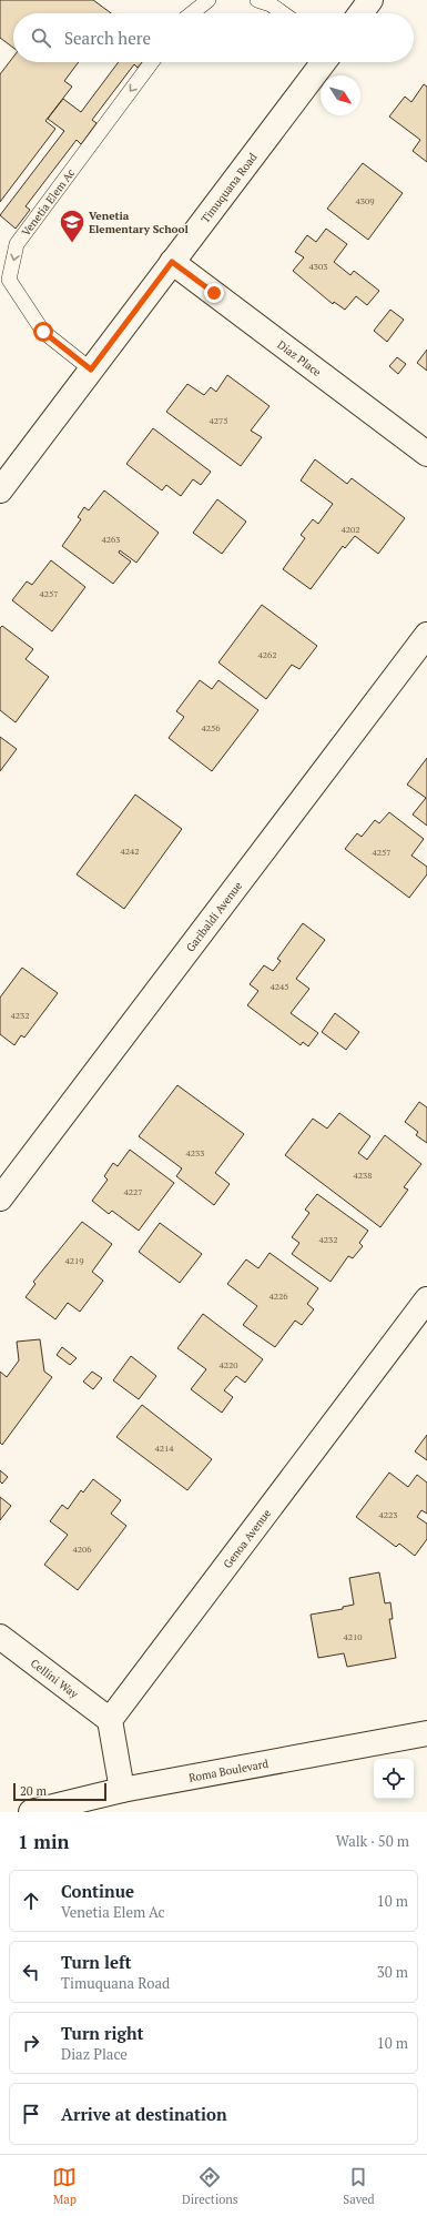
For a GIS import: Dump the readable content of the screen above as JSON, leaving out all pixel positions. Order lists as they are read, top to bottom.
{
  "streets": {
    "street": [
      "Timuquana Road",
      "Diaz Place",
      "Garibaldi Avenue",
      "Genoa Avenue",
      "Cellini Way",
      "Roma Boulevard"
    ],
    "lane": ["Venetia Elem Ac"]
  },
  "crossings": [
    ["Timuquana Road", "Venetia Elem Ac"],
    ["Timuquana Road", "Diaz Place"],
    ["Genoa Avenue", "Cellini Way"]
  ],
  "one_way": ["Venetia Elem Ac"],
  "places": {
    "school or university": ["Venetia Elementary School"]
  },
  "house_numbers": [
    "4309",
    "4303",
    "4275",
    "4202",
    "4263",
    "4257",
    "4262",
    "4256",
    "4242",
    "4257",
    "4245",
    "4232",
    "4233",
    "4238",
    "4227",
    "4232",
    "4219",
    "4226",
    "4220",
    "4214",
    "4223",
    "4206",
    "4210"
  ],
  "scale_bar": "20 m",
  "north": "bottom right",
  "page": {
    "search": "Search here",
    "scale": "20 m",
    "heading": ["1 min", "Walk · 50 m"],
    "list": [
      ["Continue", "Venetia Elem Ac", "10 m"],
      ["Turn left", "Timuquana Road", "30 m"],
      ["Turn right", "Diaz Place", "10 m"],
      "Arrive at destination"
    ],
    "nav": ["Map", "Directions", "Saved"]
  }
}
